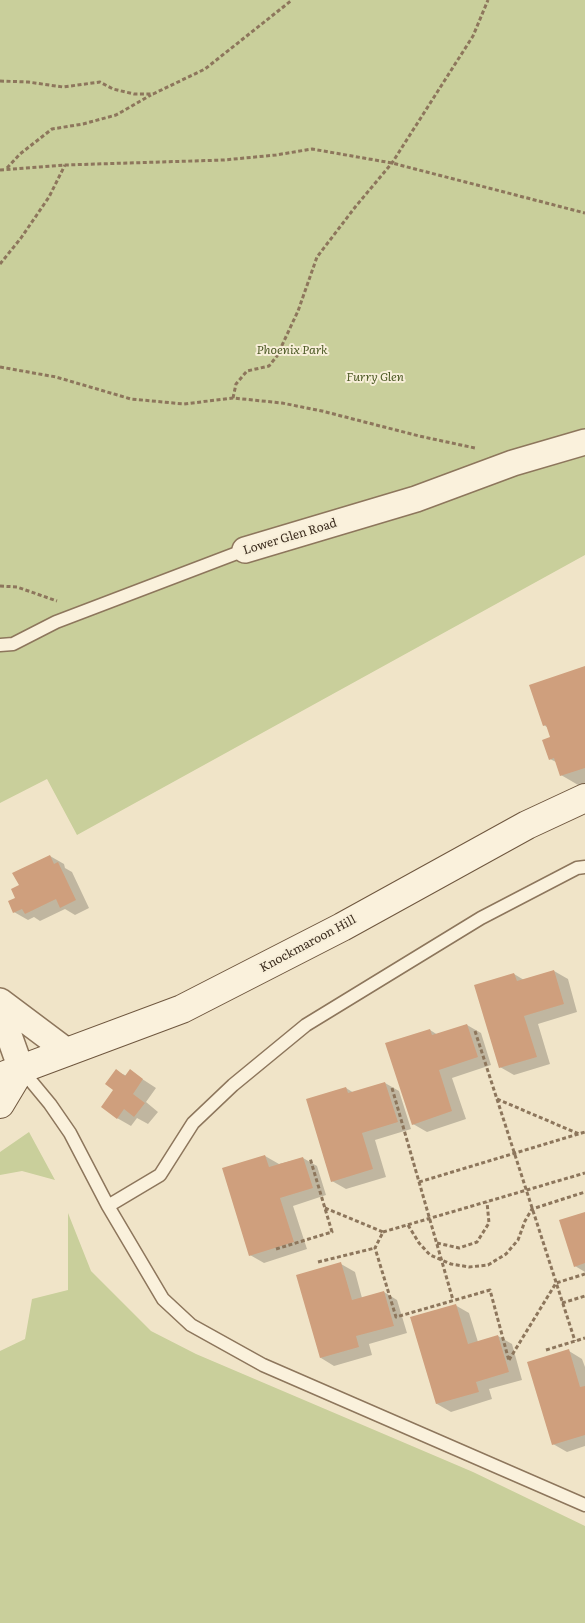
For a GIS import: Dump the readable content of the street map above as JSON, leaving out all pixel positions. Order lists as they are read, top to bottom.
{
  "streets": {
    "street": ["Lower Glen Road", "Knockmaroon Hill"]
  },
  "parks": ["Phoenix Park", "Furry Glen"]
}
